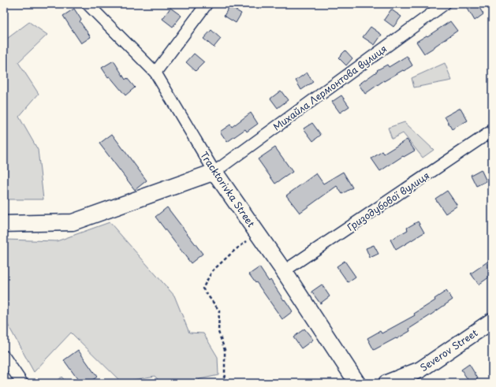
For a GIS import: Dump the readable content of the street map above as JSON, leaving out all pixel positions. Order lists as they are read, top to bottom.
{
  "streets": {
    "main road": ["Tracktorivka Street", "Severov Street"],
    "street": ["Михайла Лермонтова вулиця", "Гризодубової вулиця"]
  },
  "crossings": [
    ["Михайла Лермонтова вулиця", "Tracktorivka Street"],
    ["Tracktorivka Street", "Гризодубової вулиця"]
  ]
}
